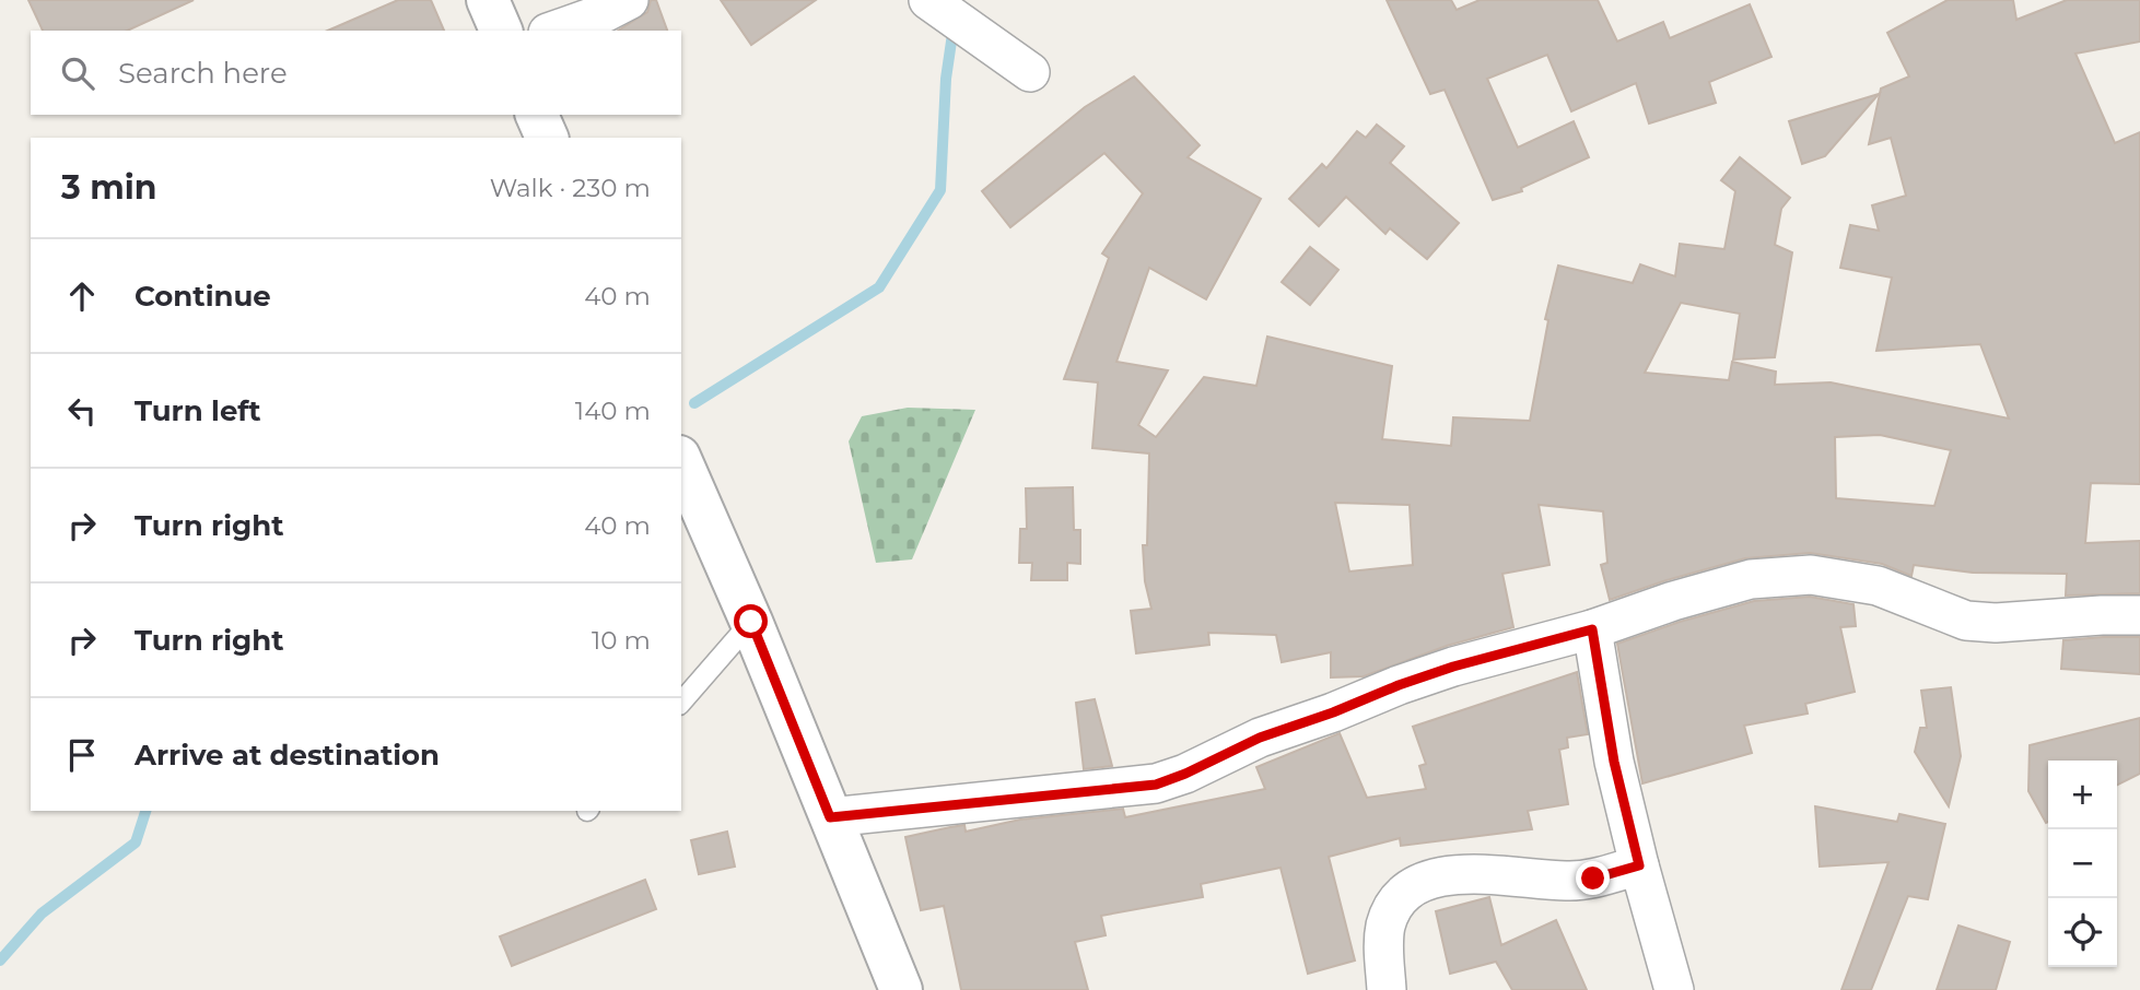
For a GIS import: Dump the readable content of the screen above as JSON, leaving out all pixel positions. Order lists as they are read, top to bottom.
{
  "page": {
    "search": "Search here",
    "heading": ["3 min", "Walk · 230 m"],
    "list": [
      ["Continue", "40 m"],
      ["Turn left", "140 m"],
      ["Turn right", "40 m"],
      ["Turn right", "10 m"],
      "Arrive at destination"
    ],
    "map_buttons": ["+", "−"]
  }
}
